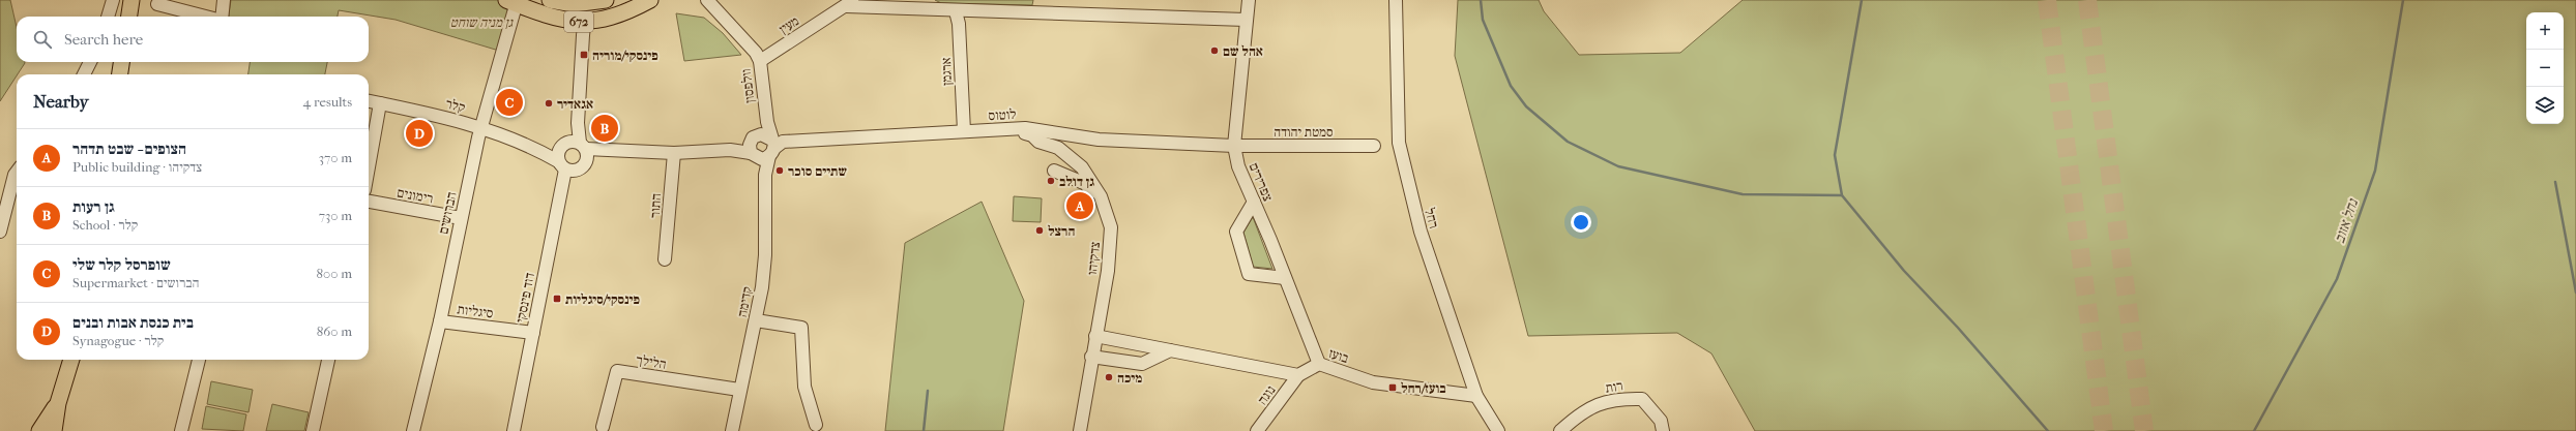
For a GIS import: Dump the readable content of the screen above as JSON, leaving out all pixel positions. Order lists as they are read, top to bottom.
{
  "streets": {
    "main road": ["672"],
    "street": [
      "מעין",
      "ארגמן",
      "וולפסון",
      "קלר",
      "לוטוס",
      "סמטת יהודה",
      "צפרירים",
      "רימונים",
      "התור",
      "הברושים",
      "רחל",
      "צדקיהו",
      "דוד פינסקי",
      "קדימה",
      "סיגליות",
      "בועז",
      "הלילך",
      "רות",
      "נוגה"
    ]
  },
  "crossings": [
    ["672", "הברושים"],
    ["מעין", "וולפסון"],
    ["ארגמן", "לוטוס"],
    ["וולפסון", "לוטוס"],
    ["וולפסון", "קדימה"],
    ["קלר", "הברושים"],
    ["קלר", "דוד פינסקי"],
    ["לוטוס", "סמטת יהודה"],
    ["לוטוס", "צפרירים"],
    ["לוטוס", "צדקיהו"],
    ["לוטוס", "קדימה"],
    ["סמטת יהודה", "צפרירים"],
    ["צפרירים", "בועז"],
    ["רימונים", "הברושים"],
    ["הברושים", "סיגליות"],
    ["רחל", "בועז"],
    ["דוד פינסקי", "סיגליות"],
    ["קדימה", "הלילך"],
    ["בועז", "נוגה"]
  ],
  "water": ["נחל אזוב"],
  "parks": ["גן מניה שוחט"],
  "places": {
    "other": [
      "אהל שם",
      "אגאדיר",
      "שתיים סוכר",
      "גן דולב",
      "הרצל",
      "מיכה"
    ],
    "transit": ["פינסקי/מוריה", "פינסקי/סיגליות", "בועז/רחל"]
  },
  "page": {
    "map_buttons": ["+", "−"],
    "search": "Search here",
    "heading": ["Nearby", "4 results"],
    "pins": [
      "C",
      "B",
      "D",
      "A"
    ],
    "list": [
      {
        "mark": "A",
        "name": "הצופים - שבט תדהר",
        "note": "Public building · צדקיהו",
        "value": "370 m"
      },
      {
        "mark": "B",
        "name": "גן רעות",
        "note": "School · קלר",
        "value": "730 m"
      },
      {
        "mark": "C",
        "name": "שופרסל קלר שלי",
        "note": "Supermarket · הברושים",
        "value": "800 m"
      },
      {
        "mark": "D",
        "name": "בית כנסת אבות ובנים",
        "note": "Synagogue · קלר",
        "value": "860 m"
      }
    ]
  }
}
